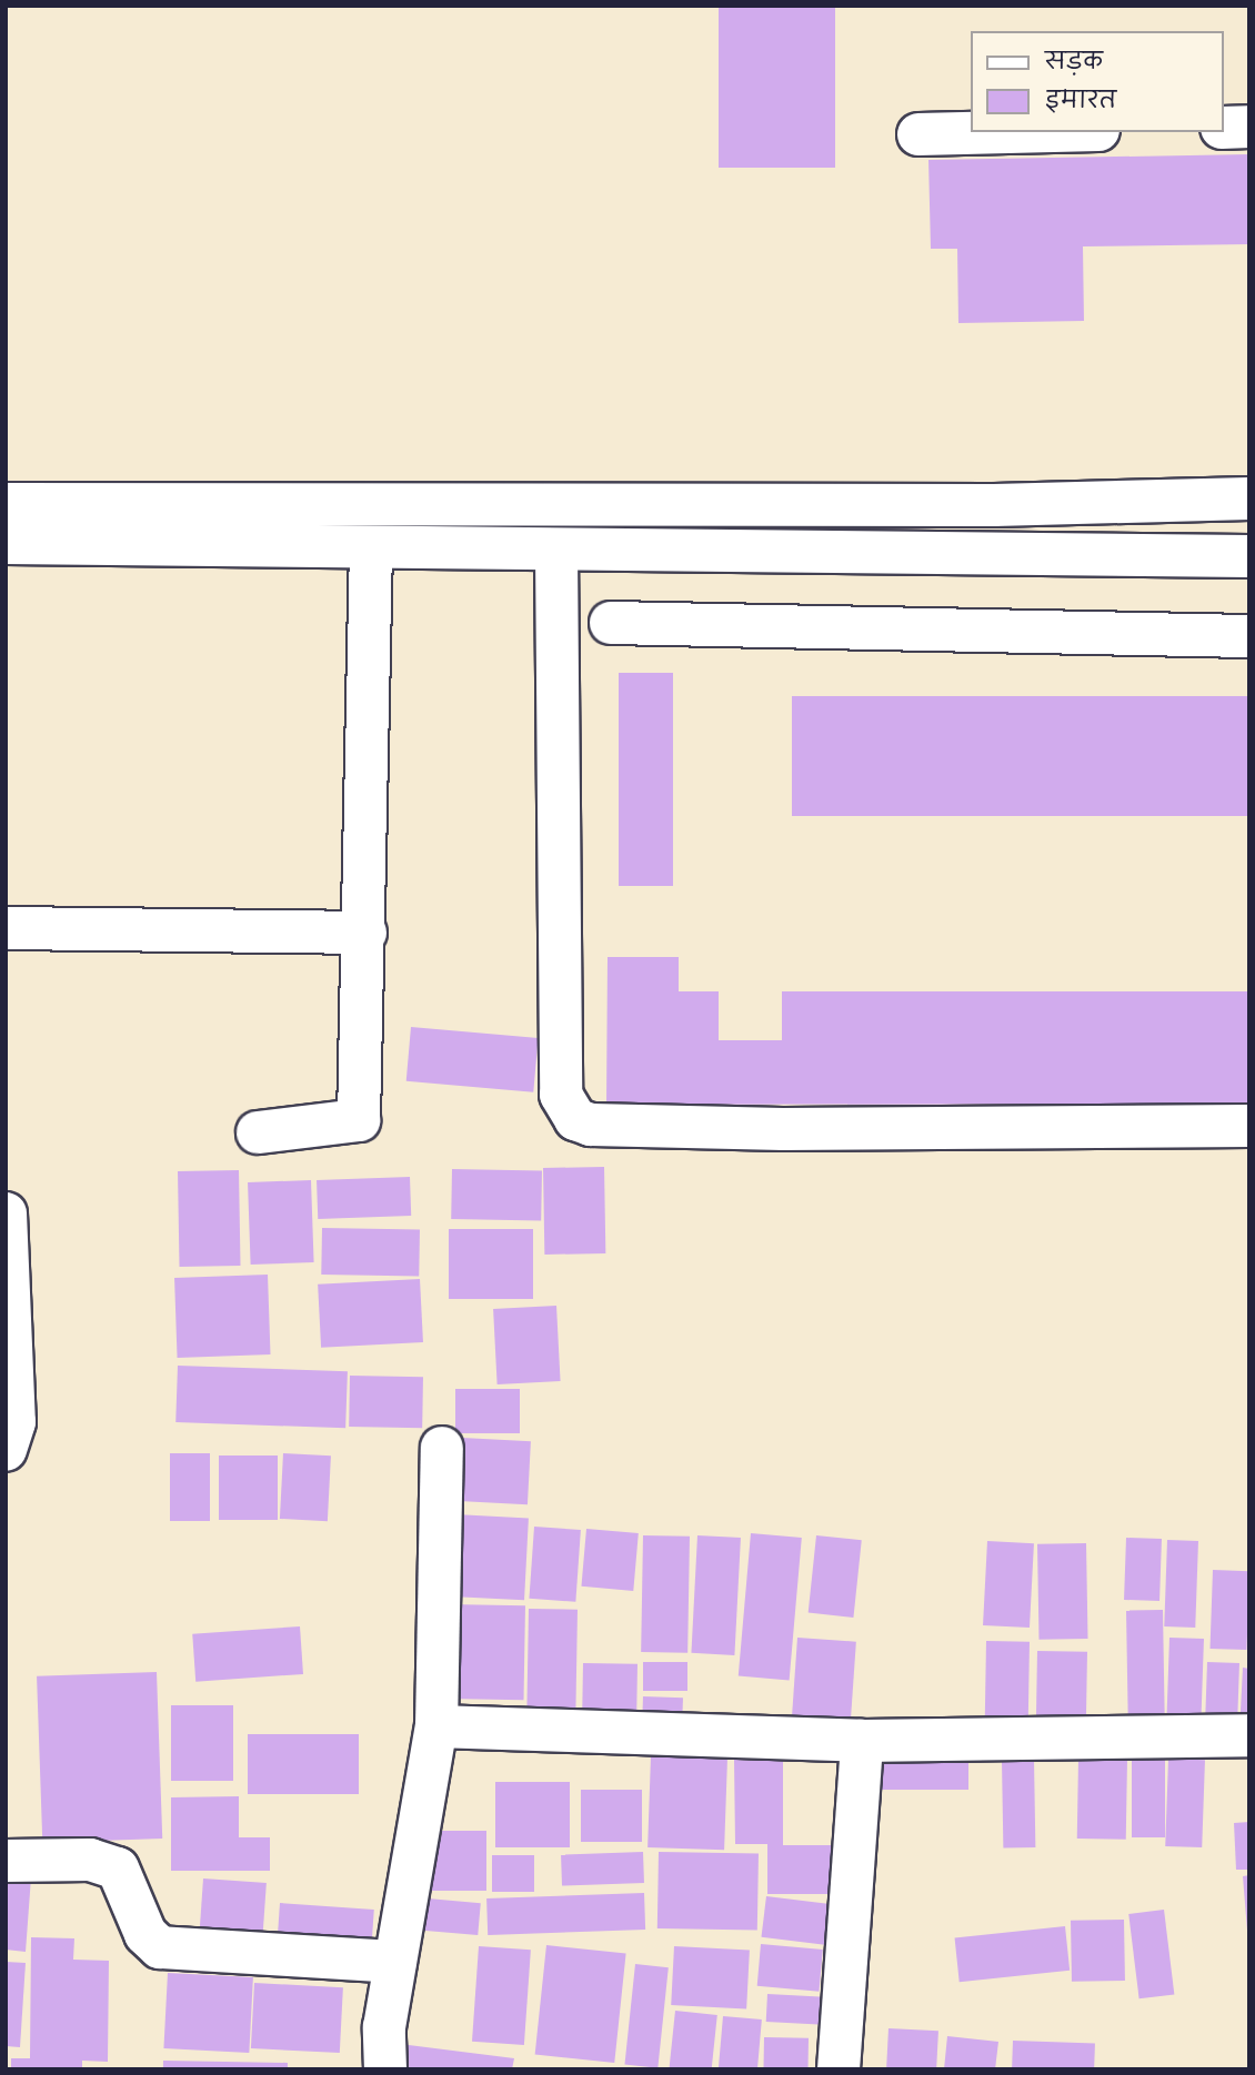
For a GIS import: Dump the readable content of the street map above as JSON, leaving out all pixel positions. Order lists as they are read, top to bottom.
{
  "legend": ["सड़क", "इमारत"]
}
